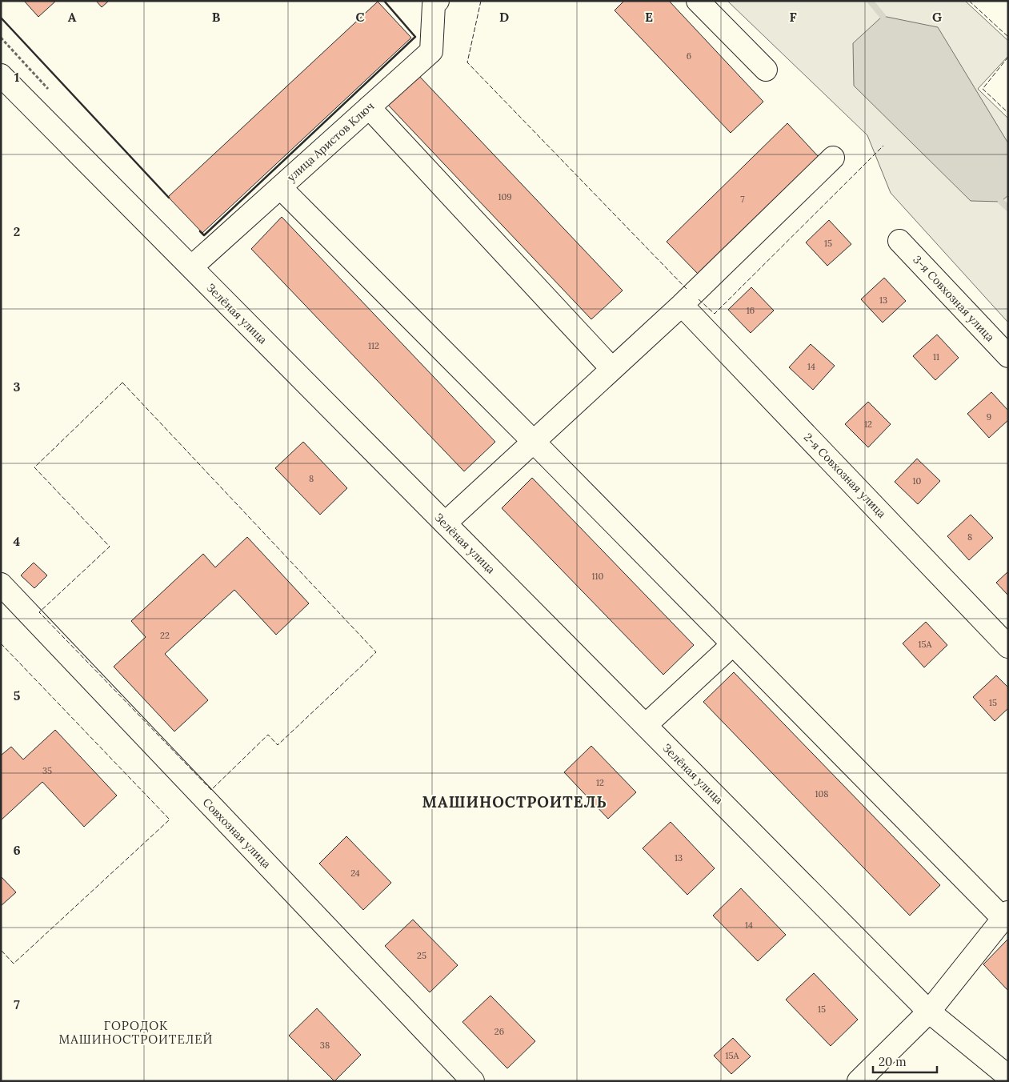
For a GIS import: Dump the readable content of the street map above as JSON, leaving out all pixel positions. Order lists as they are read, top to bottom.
{
  "streets": {
    "street": [
      "улица Аристов Ключ",
      "3-я Совхозная улица",
      "Зелёная улица",
      "2-я Совхозная улица",
      "Совхозная улица"
    ]
  },
  "crossings": [
    ["улица Аристов Ключ", "Зелёная улица"]
  ],
  "districts": ["МАШИНОСТРОИТЕЛЬ", "ГОРОДОК МАШИНОСТРОИТЕЛЕЙ"],
  "house_numbers": [
    "6",
    "109",
    "7",
    "15",
    "13",
    "16",
    "112",
    "11",
    "14",
    "9",
    "12",
    "8",
    "10",
    "8",
    "110",
    "22",
    "15А",
    "15",
    "35",
    "12",
    "108",
    "13",
    "24",
    "14",
    "25",
    "15",
    "26",
    "38",
    "15А"
  ],
  "scale_bar": "20 m",
  "grid": {
    "columns": [
      "A",
      "B",
      "C",
      "D",
      "E",
      "F",
      "G"
    ],
    "rows": [
      "1",
      "2",
      "3",
      "4",
      "5",
      "6",
      "7"
    ]
  }
}
